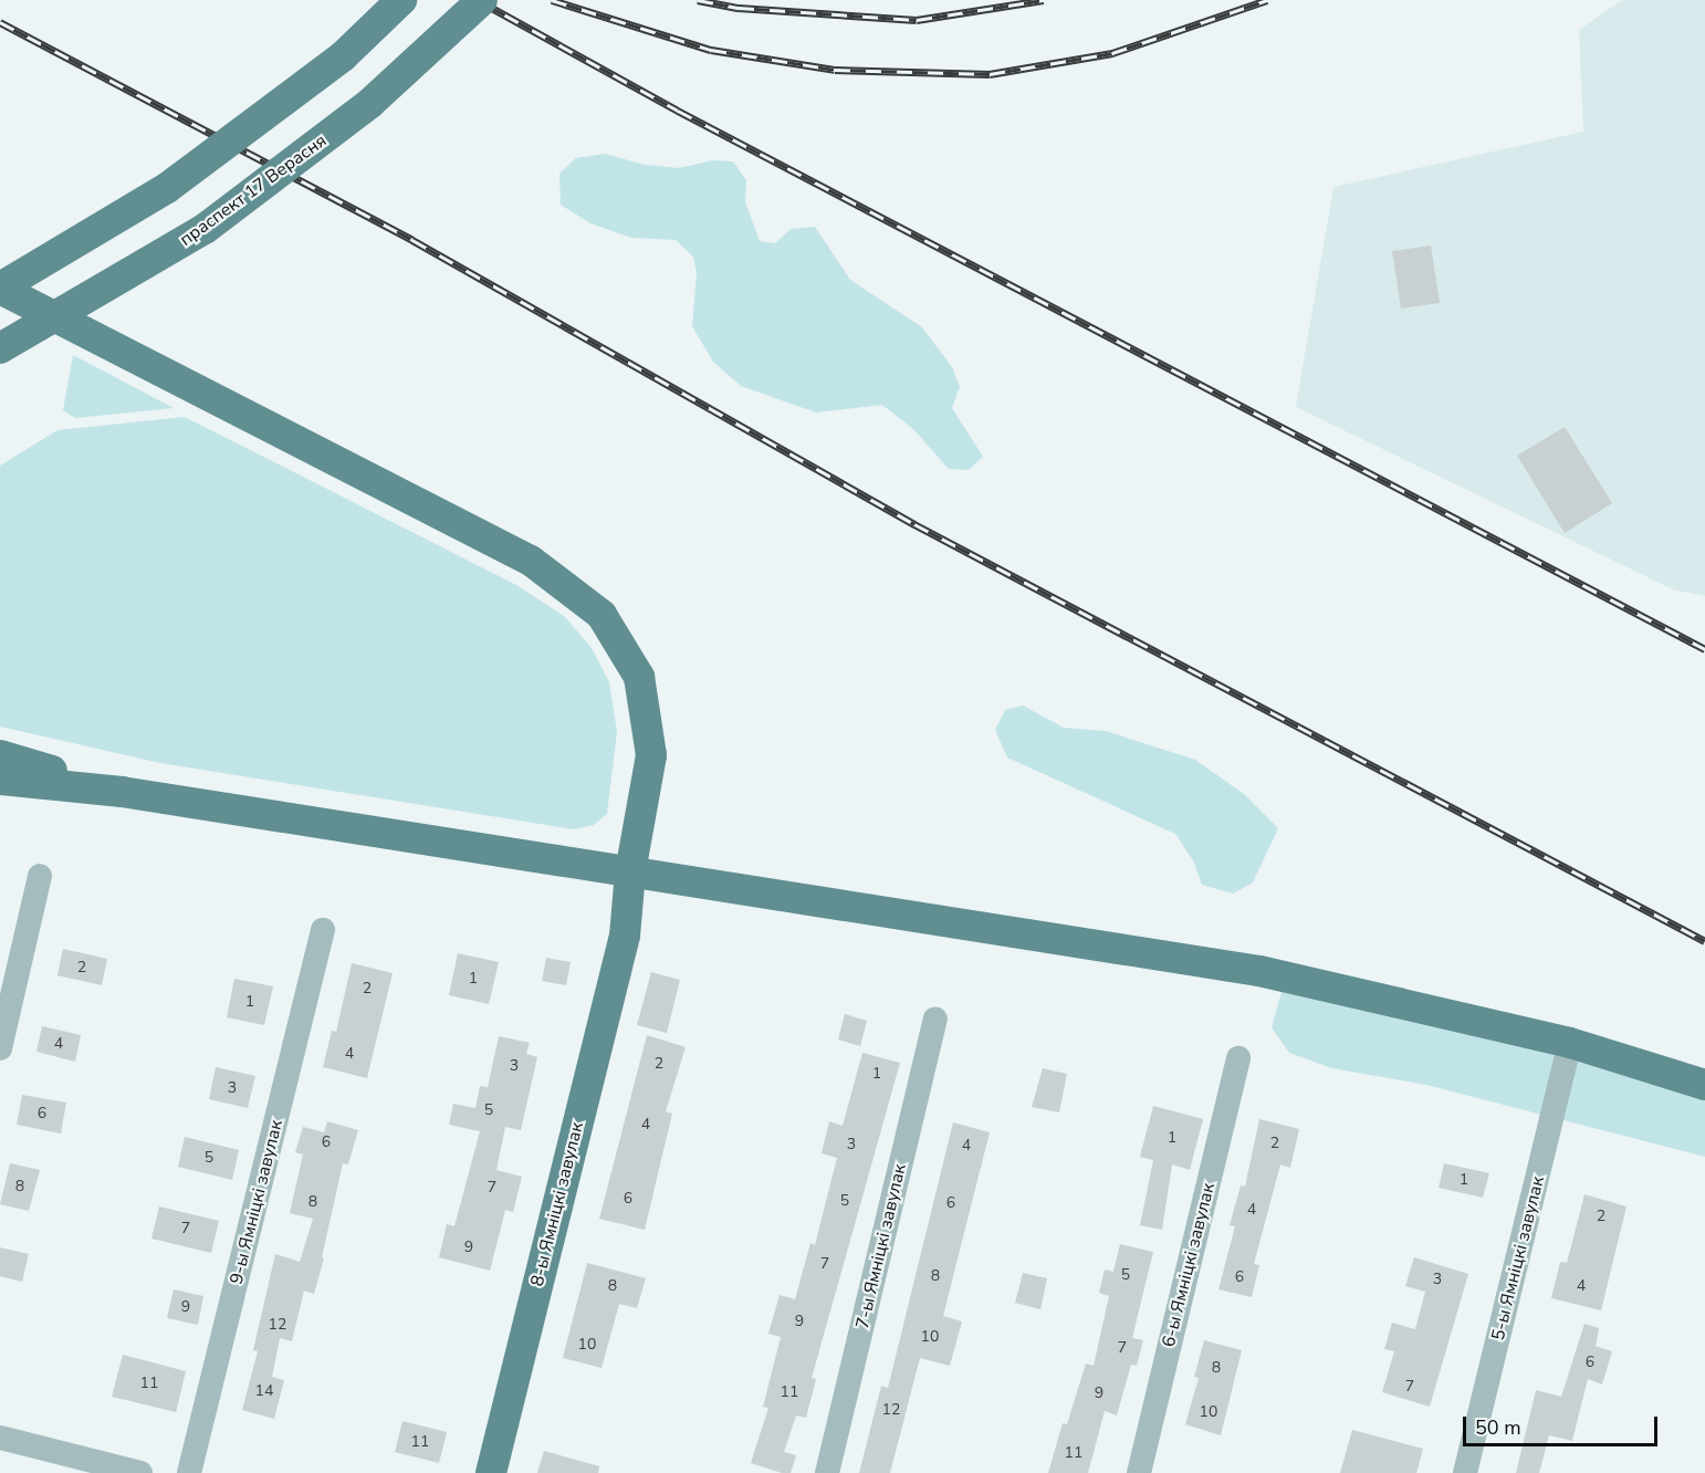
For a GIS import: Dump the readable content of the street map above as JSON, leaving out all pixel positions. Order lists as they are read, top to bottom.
{
  "streets": {
    "main road": ["праспект 17 Верасня", "8-ы Ямніцкі завулак"],
    "street": [
      "9-ы Ямніцкі завулак",
      "7-ы Ямніцкі завулак",
      "5-ы Ямніцкі завулак",
      "6-ы Ямніцкі завулак"
    ]
  },
  "house_numbers": [
    "2",
    "1",
    "2",
    "1",
    "4",
    "4",
    "2",
    "3",
    "1",
    "3",
    "5",
    "6",
    "4",
    "1",
    "6",
    "2",
    "3",
    "4",
    "5",
    "1",
    "8",
    "7",
    "6",
    "5",
    "8",
    "6",
    "4",
    "2",
    "7",
    "9",
    "7",
    "5",
    "8",
    "6",
    "3",
    "8",
    "4",
    "9",
    "9",
    "12",
    "10",
    "10",
    "7",
    "6",
    "8",
    "11",
    "7",
    "14",
    "11",
    "9",
    "12",
    "10",
    "11",
    "11"
  ],
  "scale_bar": "50 m"
}
